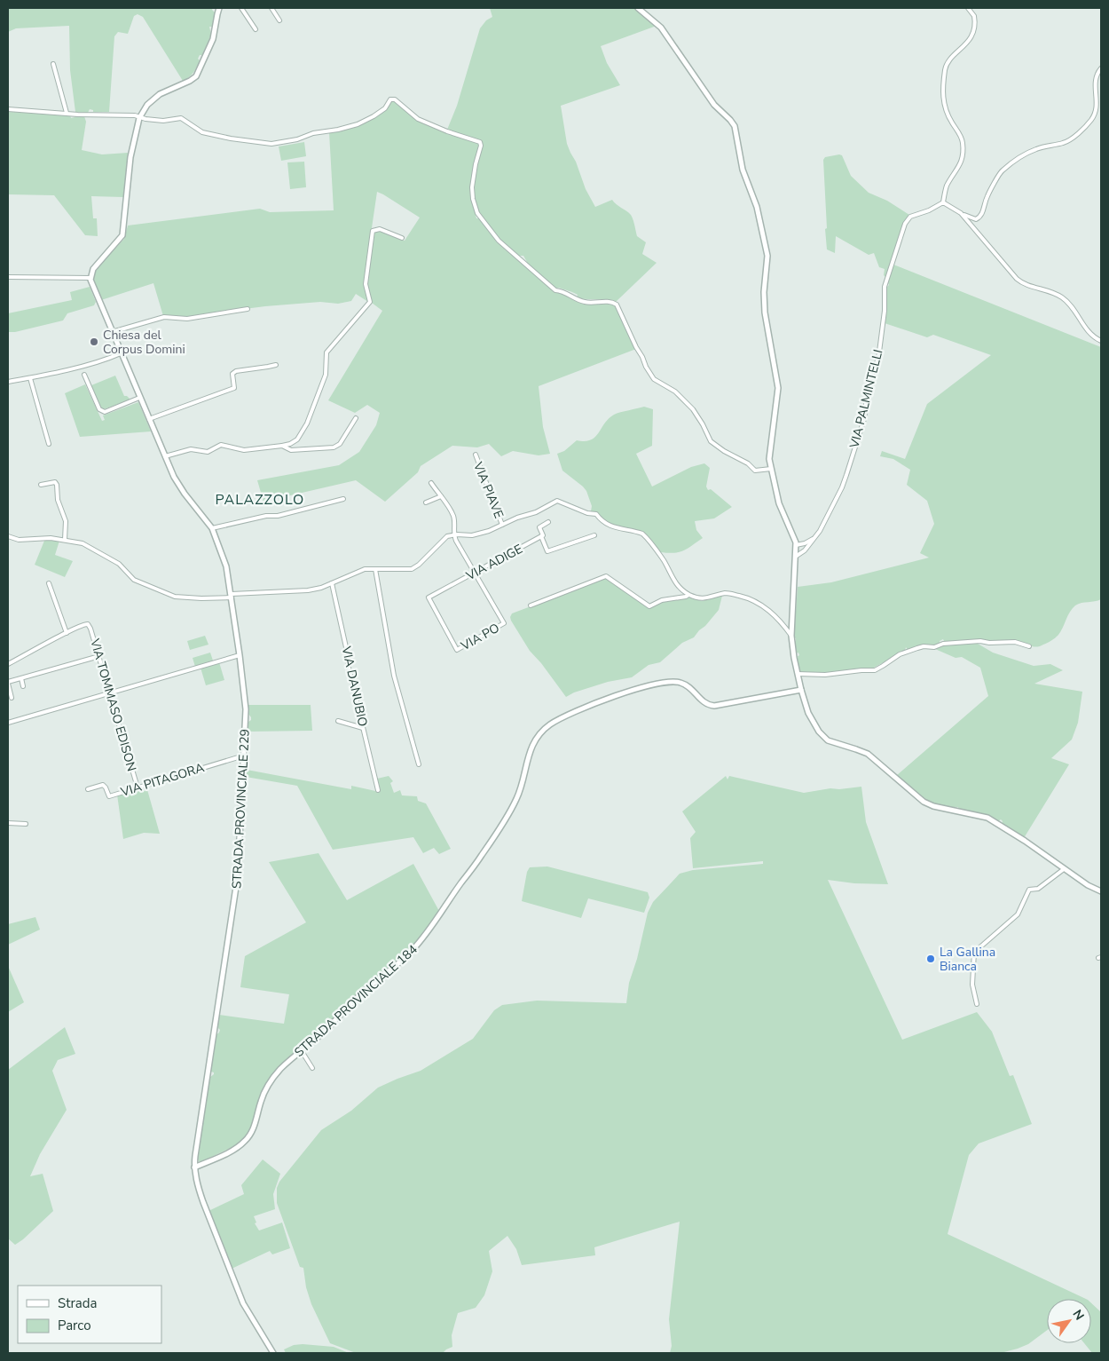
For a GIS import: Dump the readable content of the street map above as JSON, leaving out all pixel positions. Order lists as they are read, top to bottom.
{
  "streets": {
    "street": [
      "VIA PALMINTELLI",
      "VIA PIAVE",
      "VIA ADIGE",
      "VIA PO",
      "VIA DANUBIO",
      "VIA TOMMASO EDISON",
      "VIA PITAGORA",
      "STRADA PROVINCIALE 229",
      "STRADA PROVINCIALE 184"
    ]
  },
  "crossings": [
    ["VIA ADIGE", "VIA PO"],
    ["VIA TOMMASO EDISON", "VIA PITAGORA"],
    ["VIA PITAGORA", "STRADA PROVINCIALE 229"],
    ["STRADA PROVINCIALE 229", "STRADA PROVINCIALE 184"]
  ],
  "districts": ["PALAZZOLO"],
  "places": ["Chiesa del Corpus Domini", "La Gallina Bianca"],
  "legend": ["Strada", "Parco"],
  "north": "top right"
}
